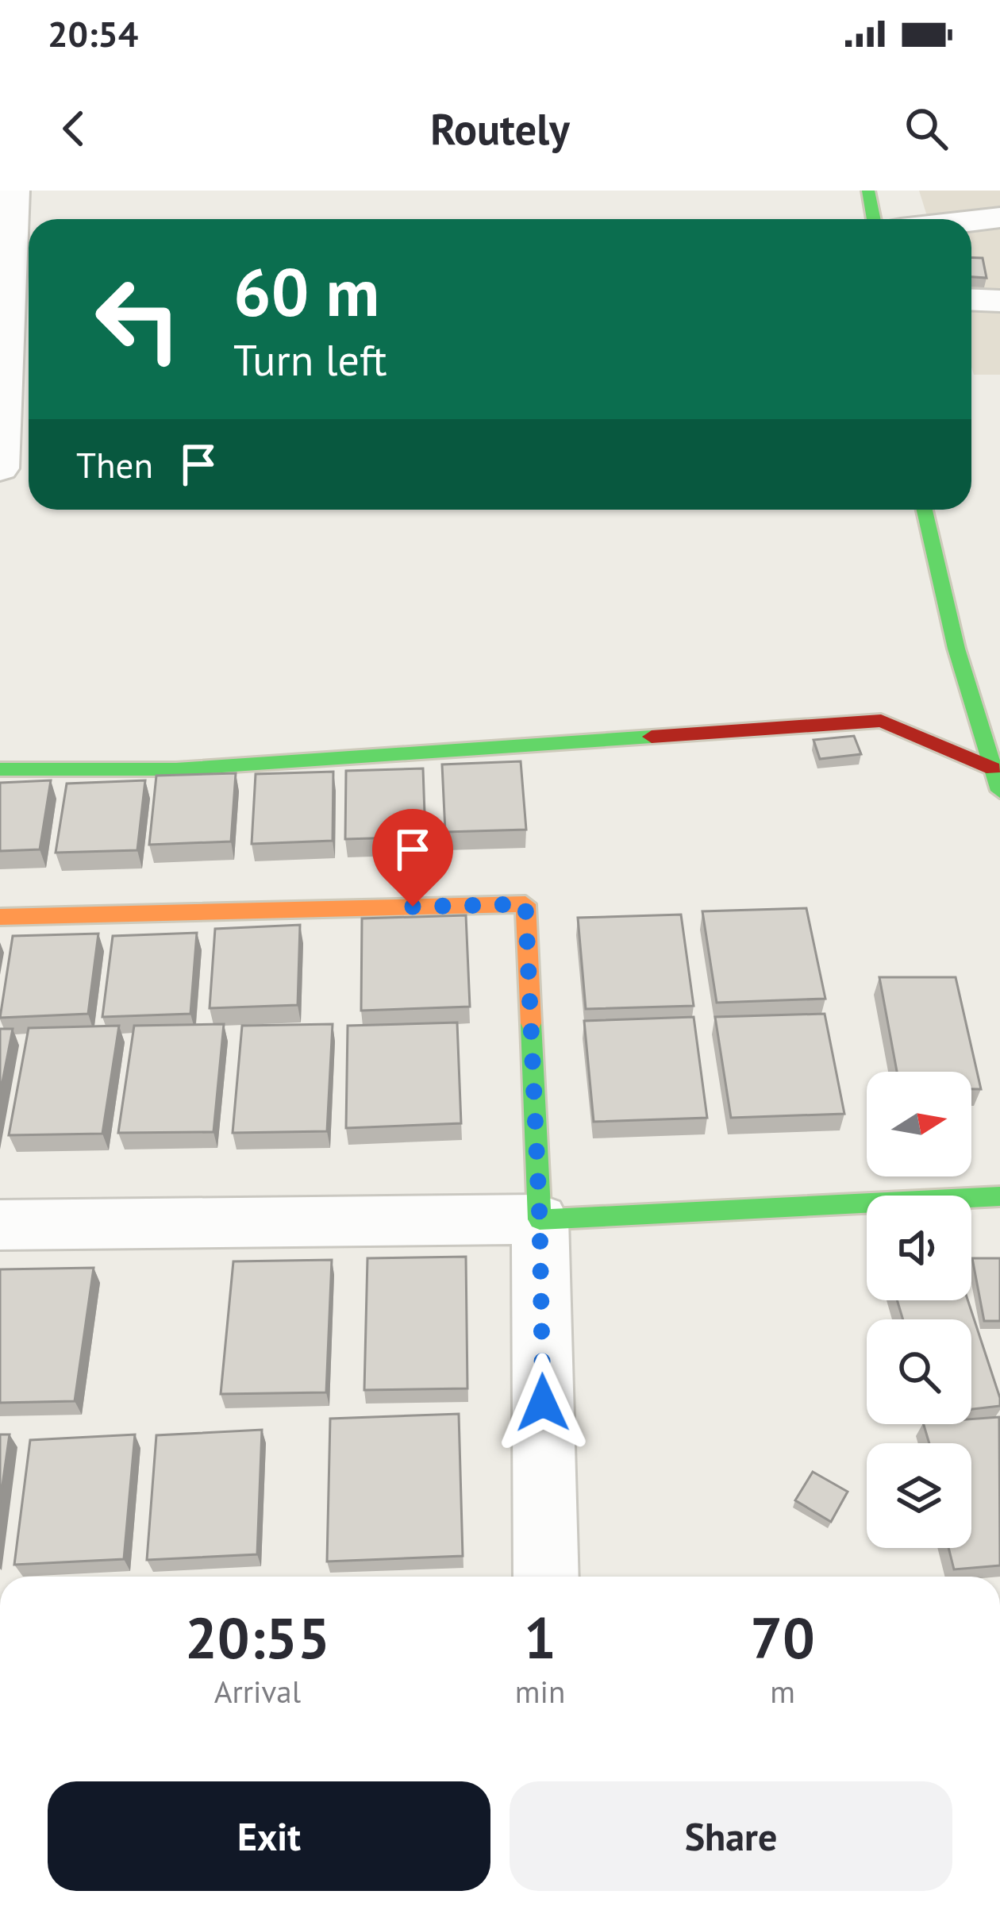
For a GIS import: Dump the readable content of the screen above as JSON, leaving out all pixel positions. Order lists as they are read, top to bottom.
{
  "north": "right",
  "page": {
    "status": "20:54",
    "header": "Routely",
    "turn": ["60 m", "Turn left"],
    "then": "Then",
    "eta": [
      "20:55",
      "Arrival",
      "1",
      "min",
      "70",
      "m"
    ],
    "buttons": ["Exit", "Share"]
  }
}
